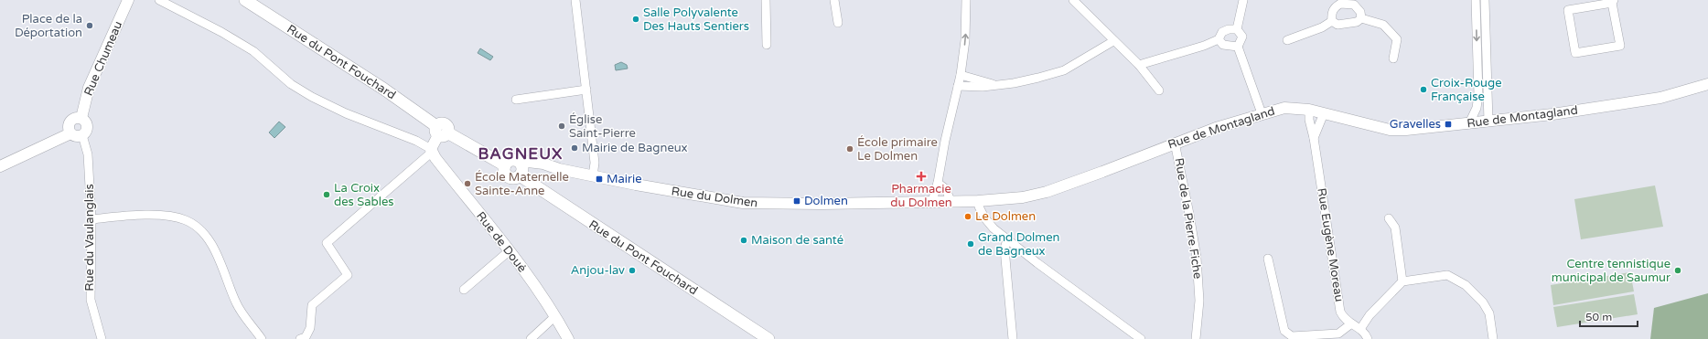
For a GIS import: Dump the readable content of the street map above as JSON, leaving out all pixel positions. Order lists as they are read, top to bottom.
{
  "streets": {
    "main road": ["Rue du Pont Fouchard"],
    "street": [
      "Rue Chumeau",
      "Rue de Montagland",
      "Rue du Dolmen",
      "Rue de la Pierre Fiche",
      "Rue du Vaulanglais",
      "Rue de Doué",
      "Rue Eugène Moreau"
    ]
  },
  "crossings": [
    ["Rue Chumeau", "Rue du Vaulanglais"],
    ["Rue du Pont Fouchard", "Rue du Dolmen"],
    ["Rue de Montagland", "Rue du Dolmen"],
    ["Rue de Montagland", "Rue de la Pierre Fiche"],
    ["Rue de Montagland", "Rue Eugène Moreau"]
  ],
  "districts": ["BAGNEUX"],
  "places": {
    "other": [
      "Salle Polyvalente Des Hauts Sentiers",
      "Place de la Déportation",
      "Croix-Rouge Française",
      "Église Saint-Pierre",
      "Mairie de Bagneux",
      "École primaire Le Dolmen",
      "École Maternelle Sainte-Anne",
      "La Croix des Sables",
      "Le Dolmen",
      "Maison de santé",
      "Grand Dolmen de Bagneux",
      "Anjou-lav",
      "Centre tennistique municipal de Saumur"
    ],
    "transit": ["Gravelles", "Mairie", "Dolmen"],
    "health": ["Pharmacie du Dolmen"]
  },
  "scale_bar": "50 m"
}
